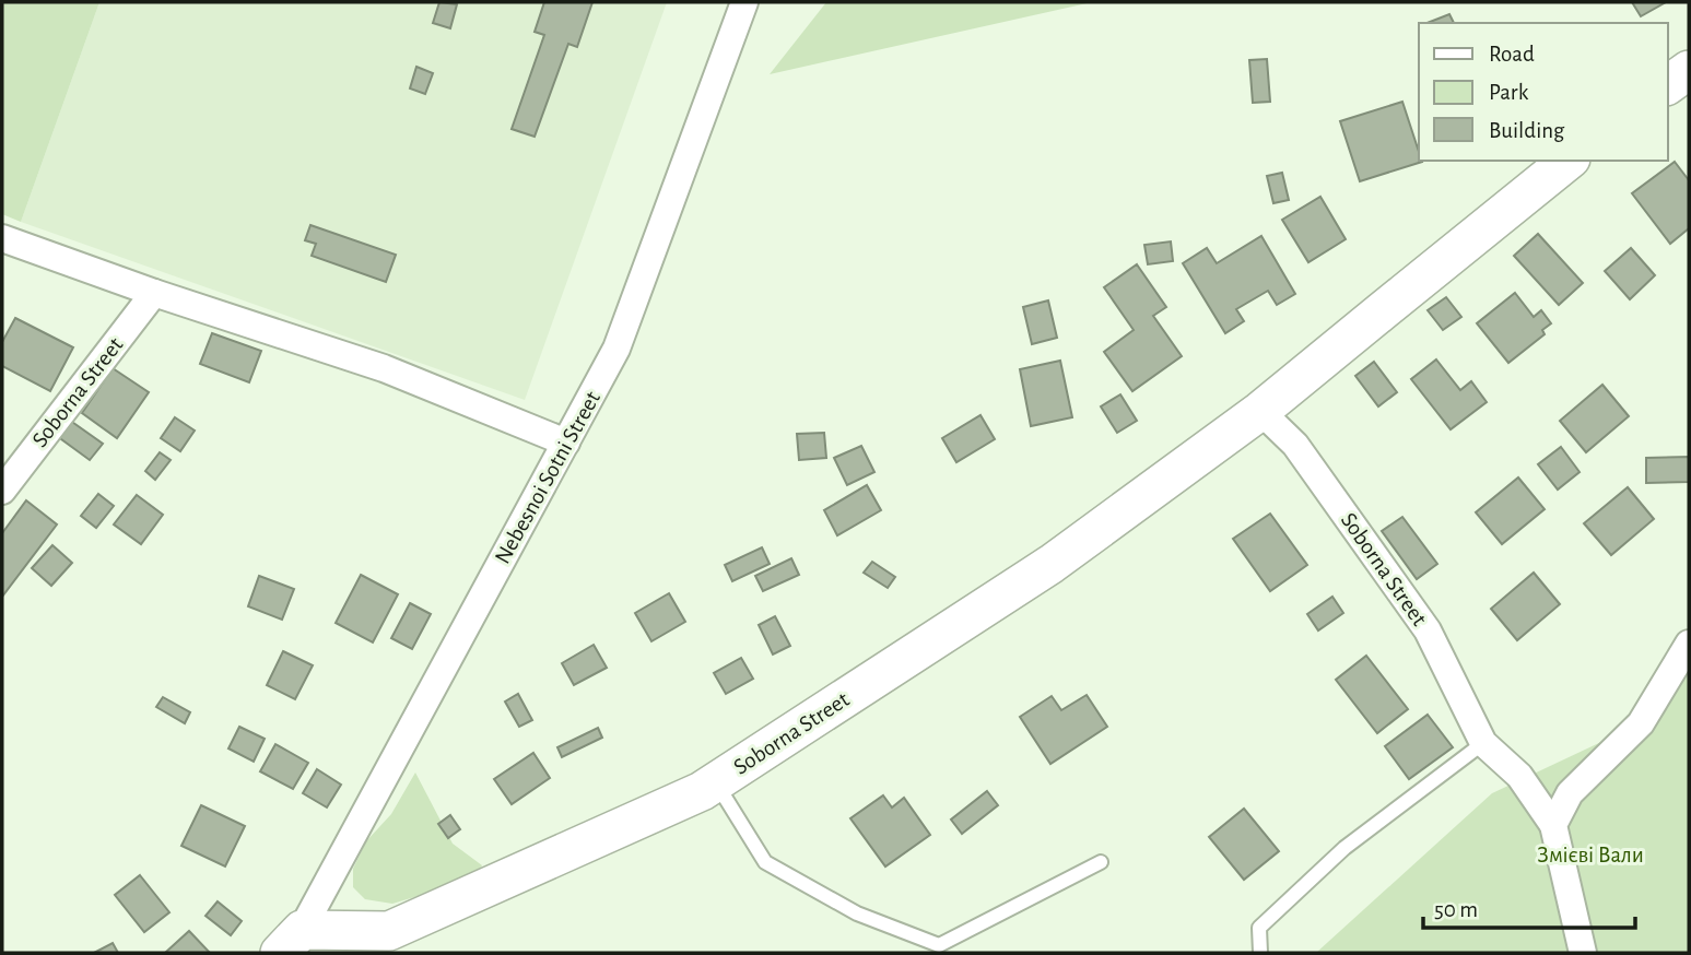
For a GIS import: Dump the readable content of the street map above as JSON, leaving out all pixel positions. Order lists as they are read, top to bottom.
{
  "streets": {
    "main road": ["Soborna Street"],
    "street": ["Nebesnoi Sotni Street"]
  },
  "crossings": [
    ["Soborna Street", "Nebesnoi Sotni Street"]
  ],
  "parks": ["Змієві Вали"],
  "legend": ["Road", "Park", "Building"],
  "scale_bar": "50 m"
}
